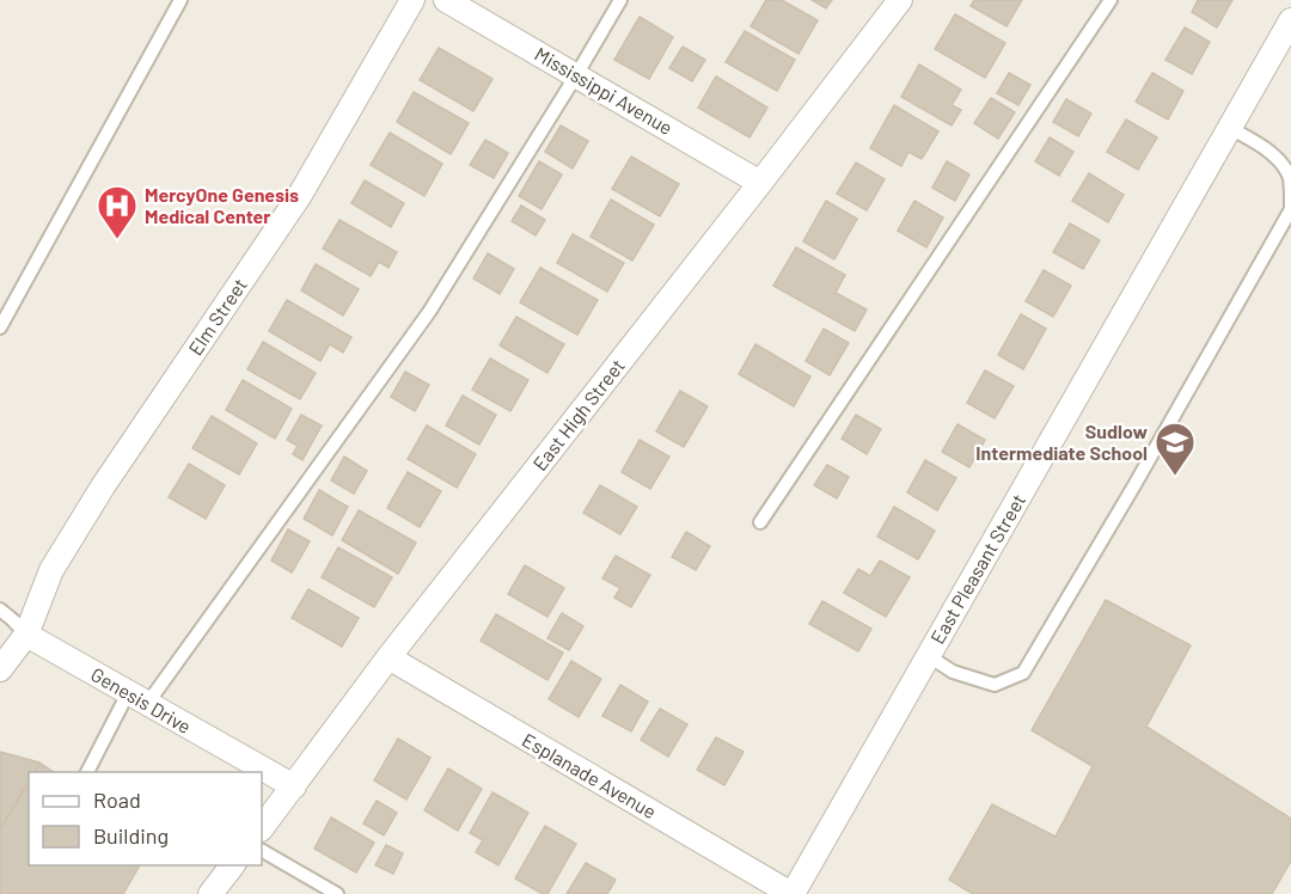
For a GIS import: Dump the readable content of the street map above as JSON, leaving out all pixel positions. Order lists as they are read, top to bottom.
{
  "streets": {
    "street": [
      "Mississippi Avenue",
      "Elm Street",
      "East High Street",
      "East Pleasant Street",
      "Genesis Drive",
      "Esplanade Avenue"
    ]
  },
  "crossings": [
    ["Mississippi Avenue", "East High Street"],
    ["Elm Street", "Genesis Drive"],
    ["East High Street", "Genesis Drive"],
    ["East High Street", "Esplanade Avenue"],
    ["East Pleasant Street", "Esplanade Avenue"]
  ],
  "places": {
    "hospital": ["MercyOne Genesis Medical Center"],
    "school or university": ["Sudlow Intermediate School"]
  },
  "legend": ["Road", "Building"]
}
